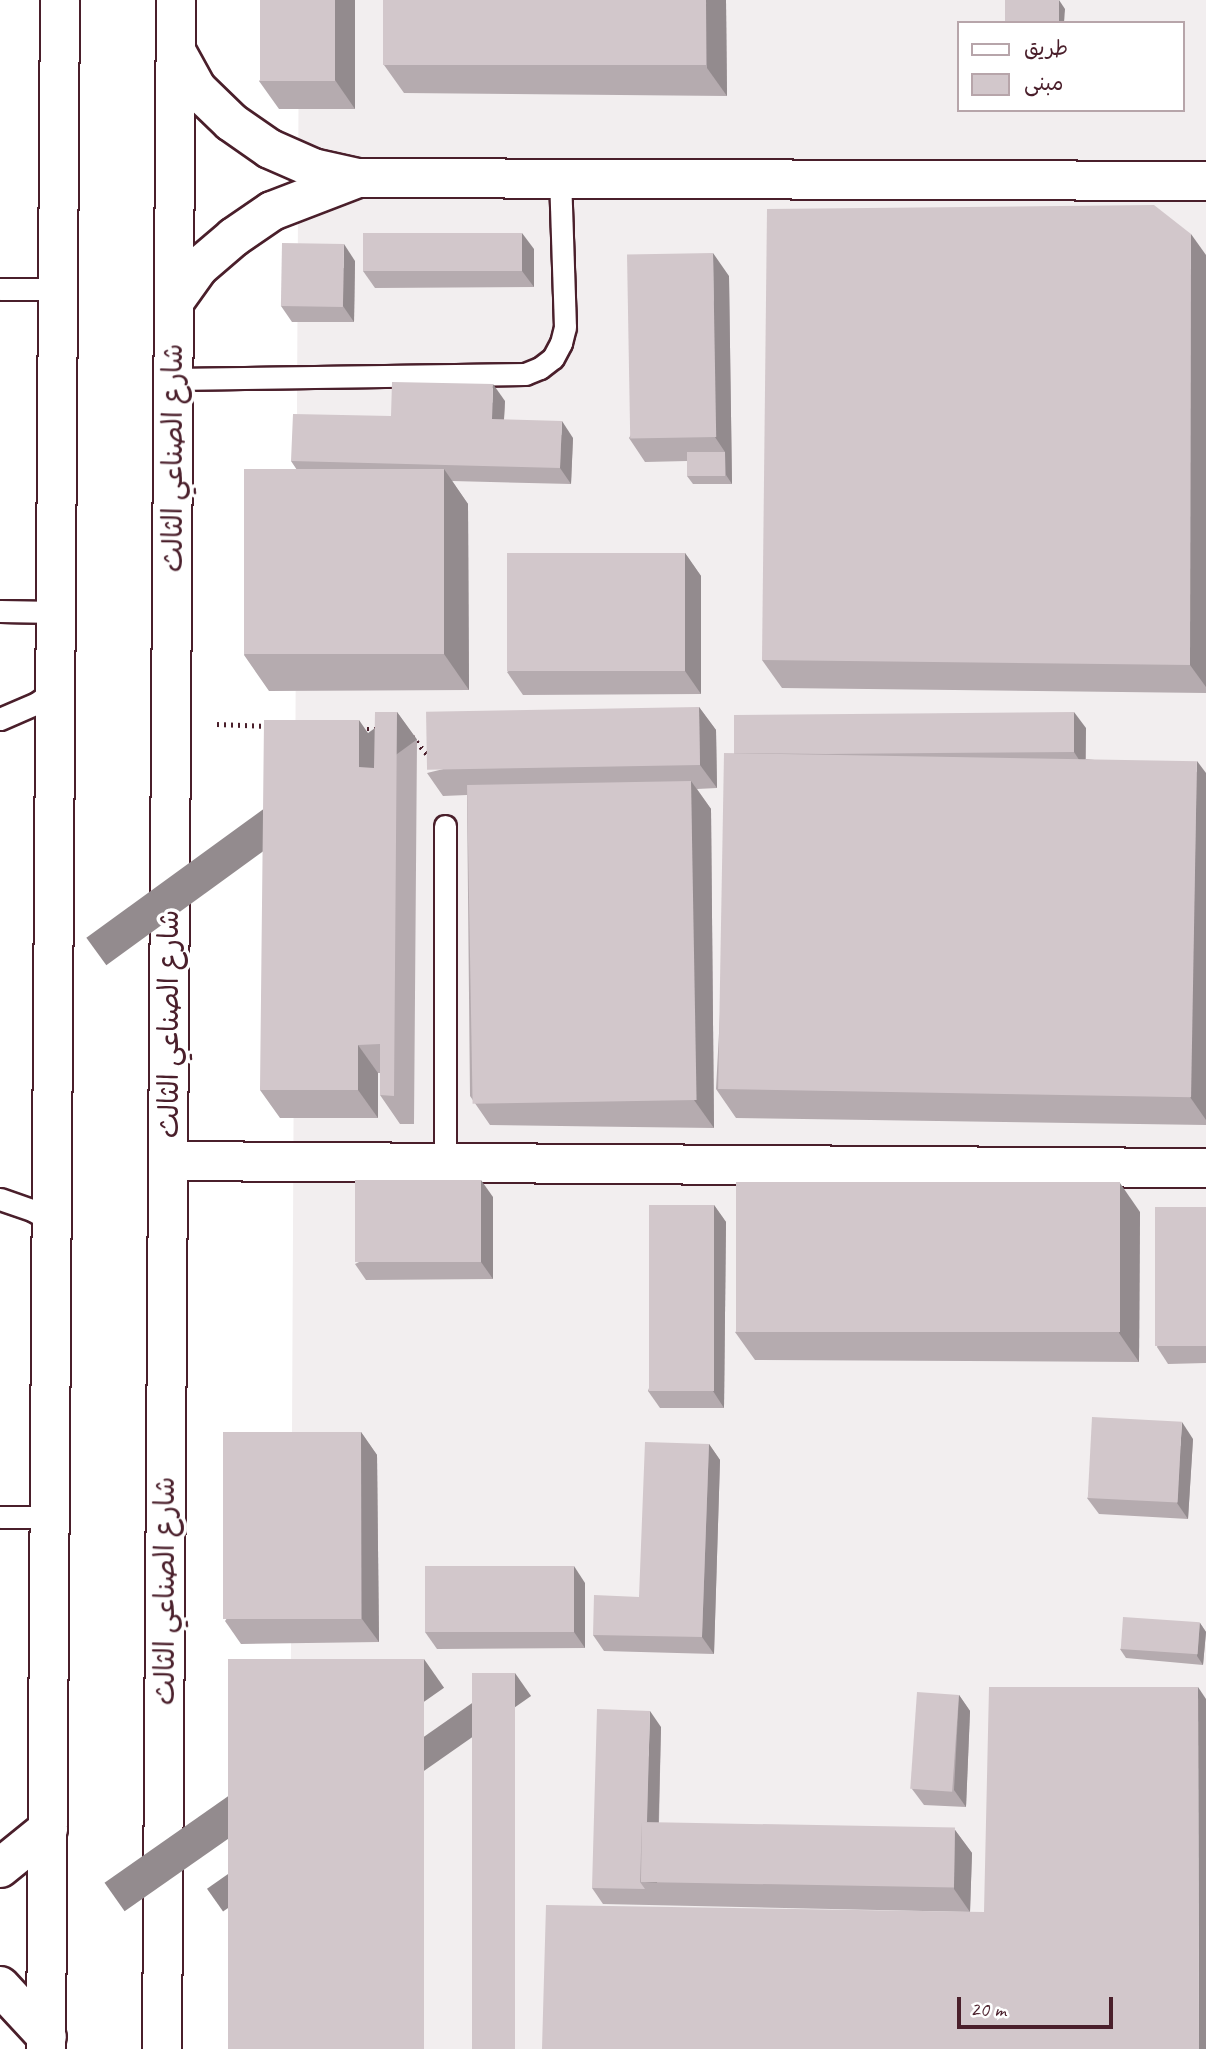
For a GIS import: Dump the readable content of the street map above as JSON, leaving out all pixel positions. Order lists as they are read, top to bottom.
{
  "streets": {
    "main road": ["شارع الصناعي الثالث"]
  },
  "legend": ["طريق", "مبنى"],
  "scale_bar": "20 m"
}
